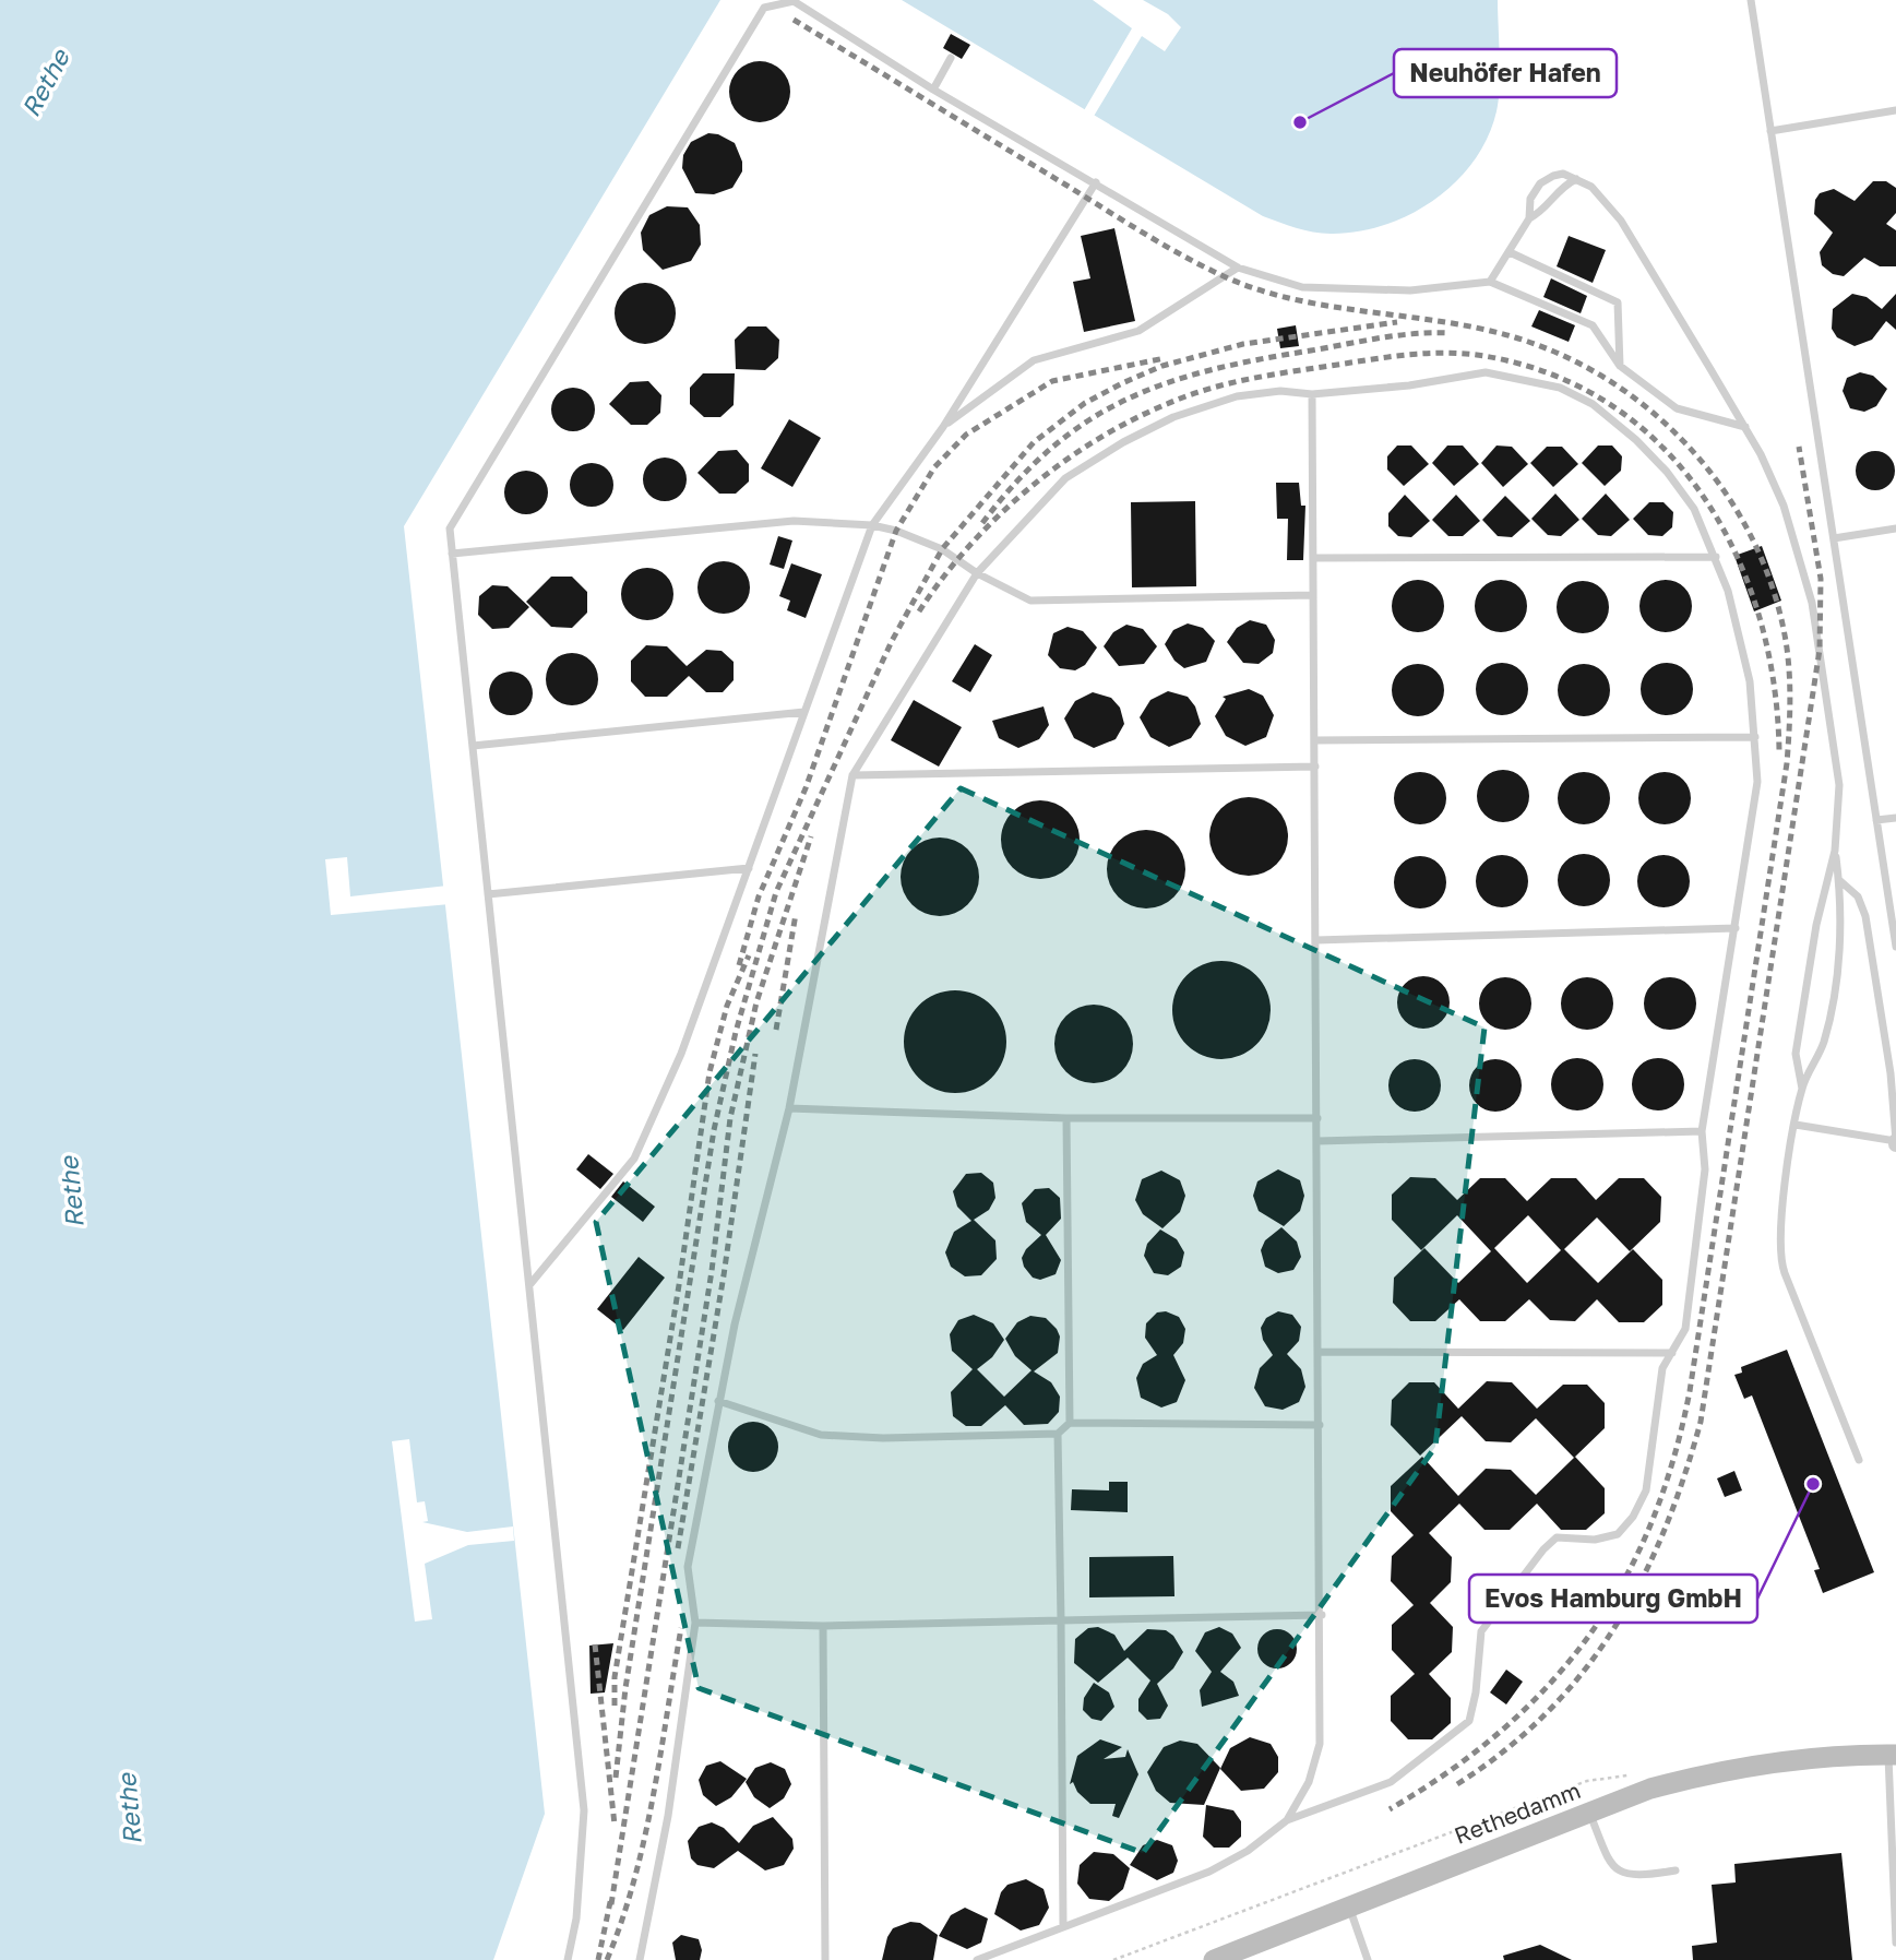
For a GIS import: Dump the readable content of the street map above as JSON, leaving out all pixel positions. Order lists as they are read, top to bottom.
{
  "streets": {
    "main road": ["Rethedamm"]
  },
  "water": ["Rethe"],
  "places": ["Neuhöfer Hafen", "Evos Hamburg GmbH"]
}
